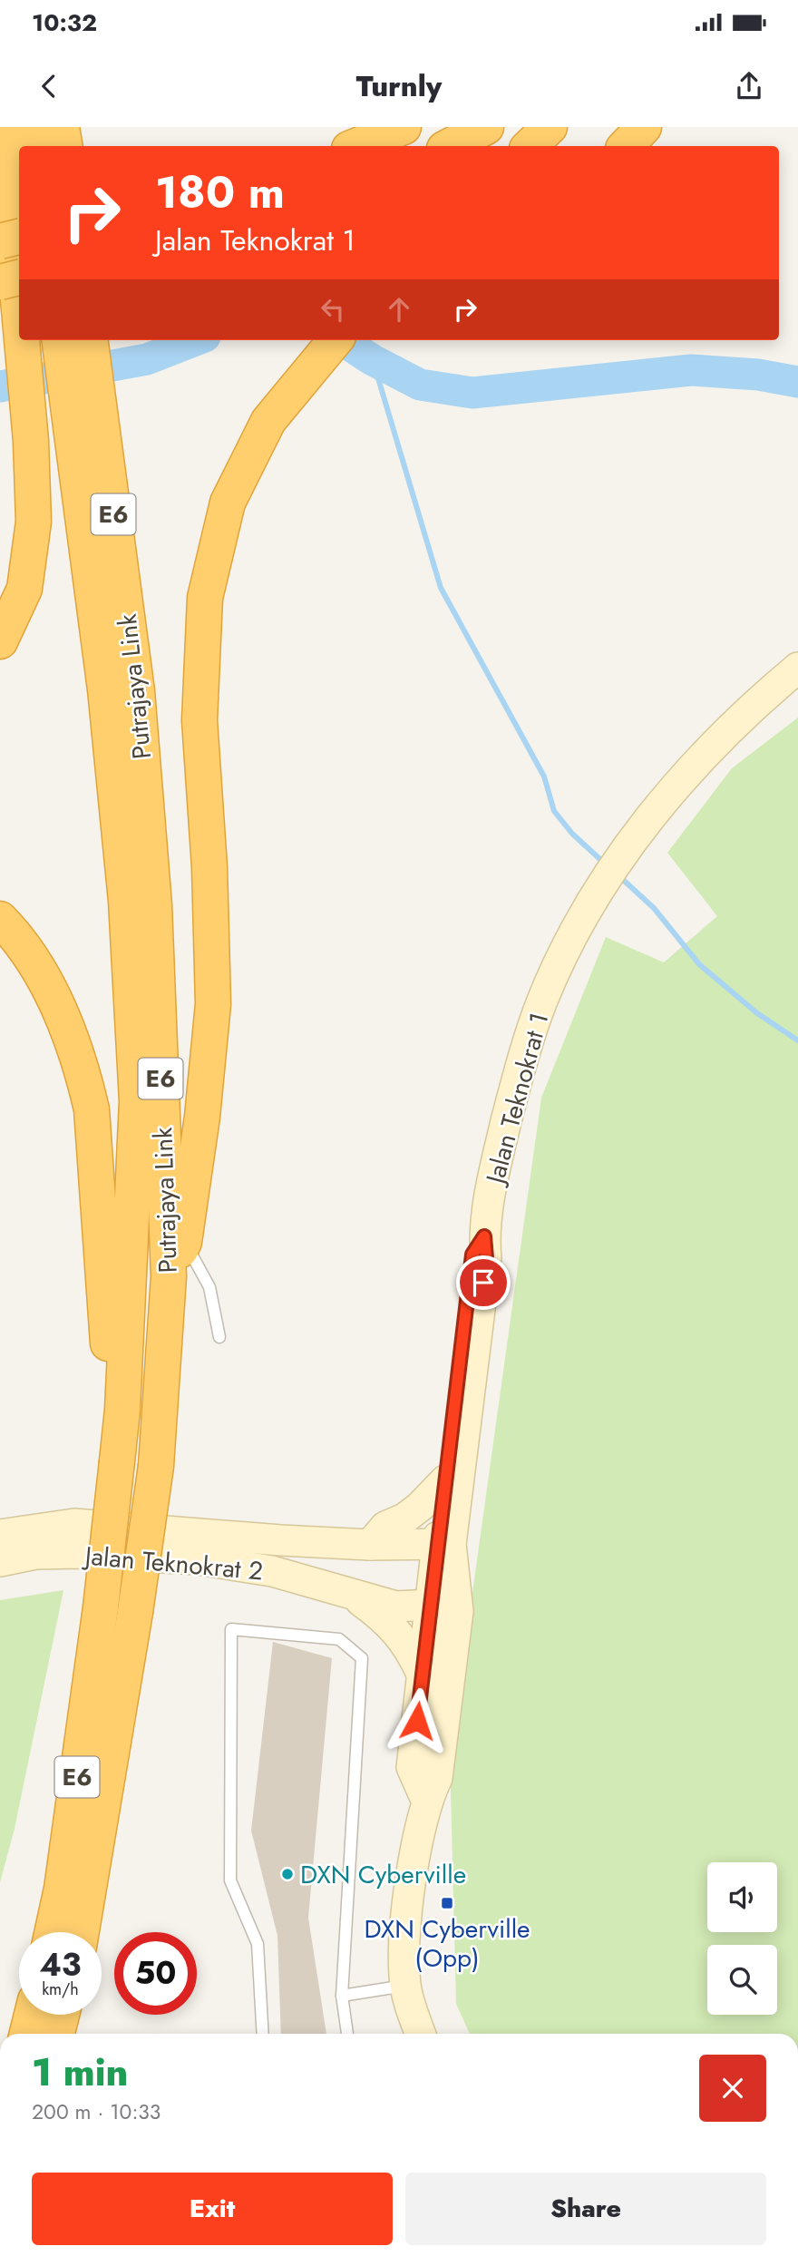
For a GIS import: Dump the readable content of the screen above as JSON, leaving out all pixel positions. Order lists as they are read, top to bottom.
{
  "streets": {
    "highway": ["E6", "Putrajaya Link"],
    "main road": ["Jalan Teknokrat 1", "Jalan Teknokrat 2"]
  },
  "crossings": [
    ["Jalan Teknokrat 1", "Jalan Teknokrat 2"]
  ],
  "places": {
    "other": ["DXN Cyberville"],
    "transit": ["DXN Cyberville (Opp)"]
  },
  "page": {
    "status": "10:32",
    "header": "Turnly",
    "turn": ["180 m", "Jalan Teknokrat 1"],
    "speed": "43 km/h",
    "limit": "50",
    "heading": ["1 min", "200 m · 10:33"],
    "buttons": ["Exit", "Share"]
  }
}
